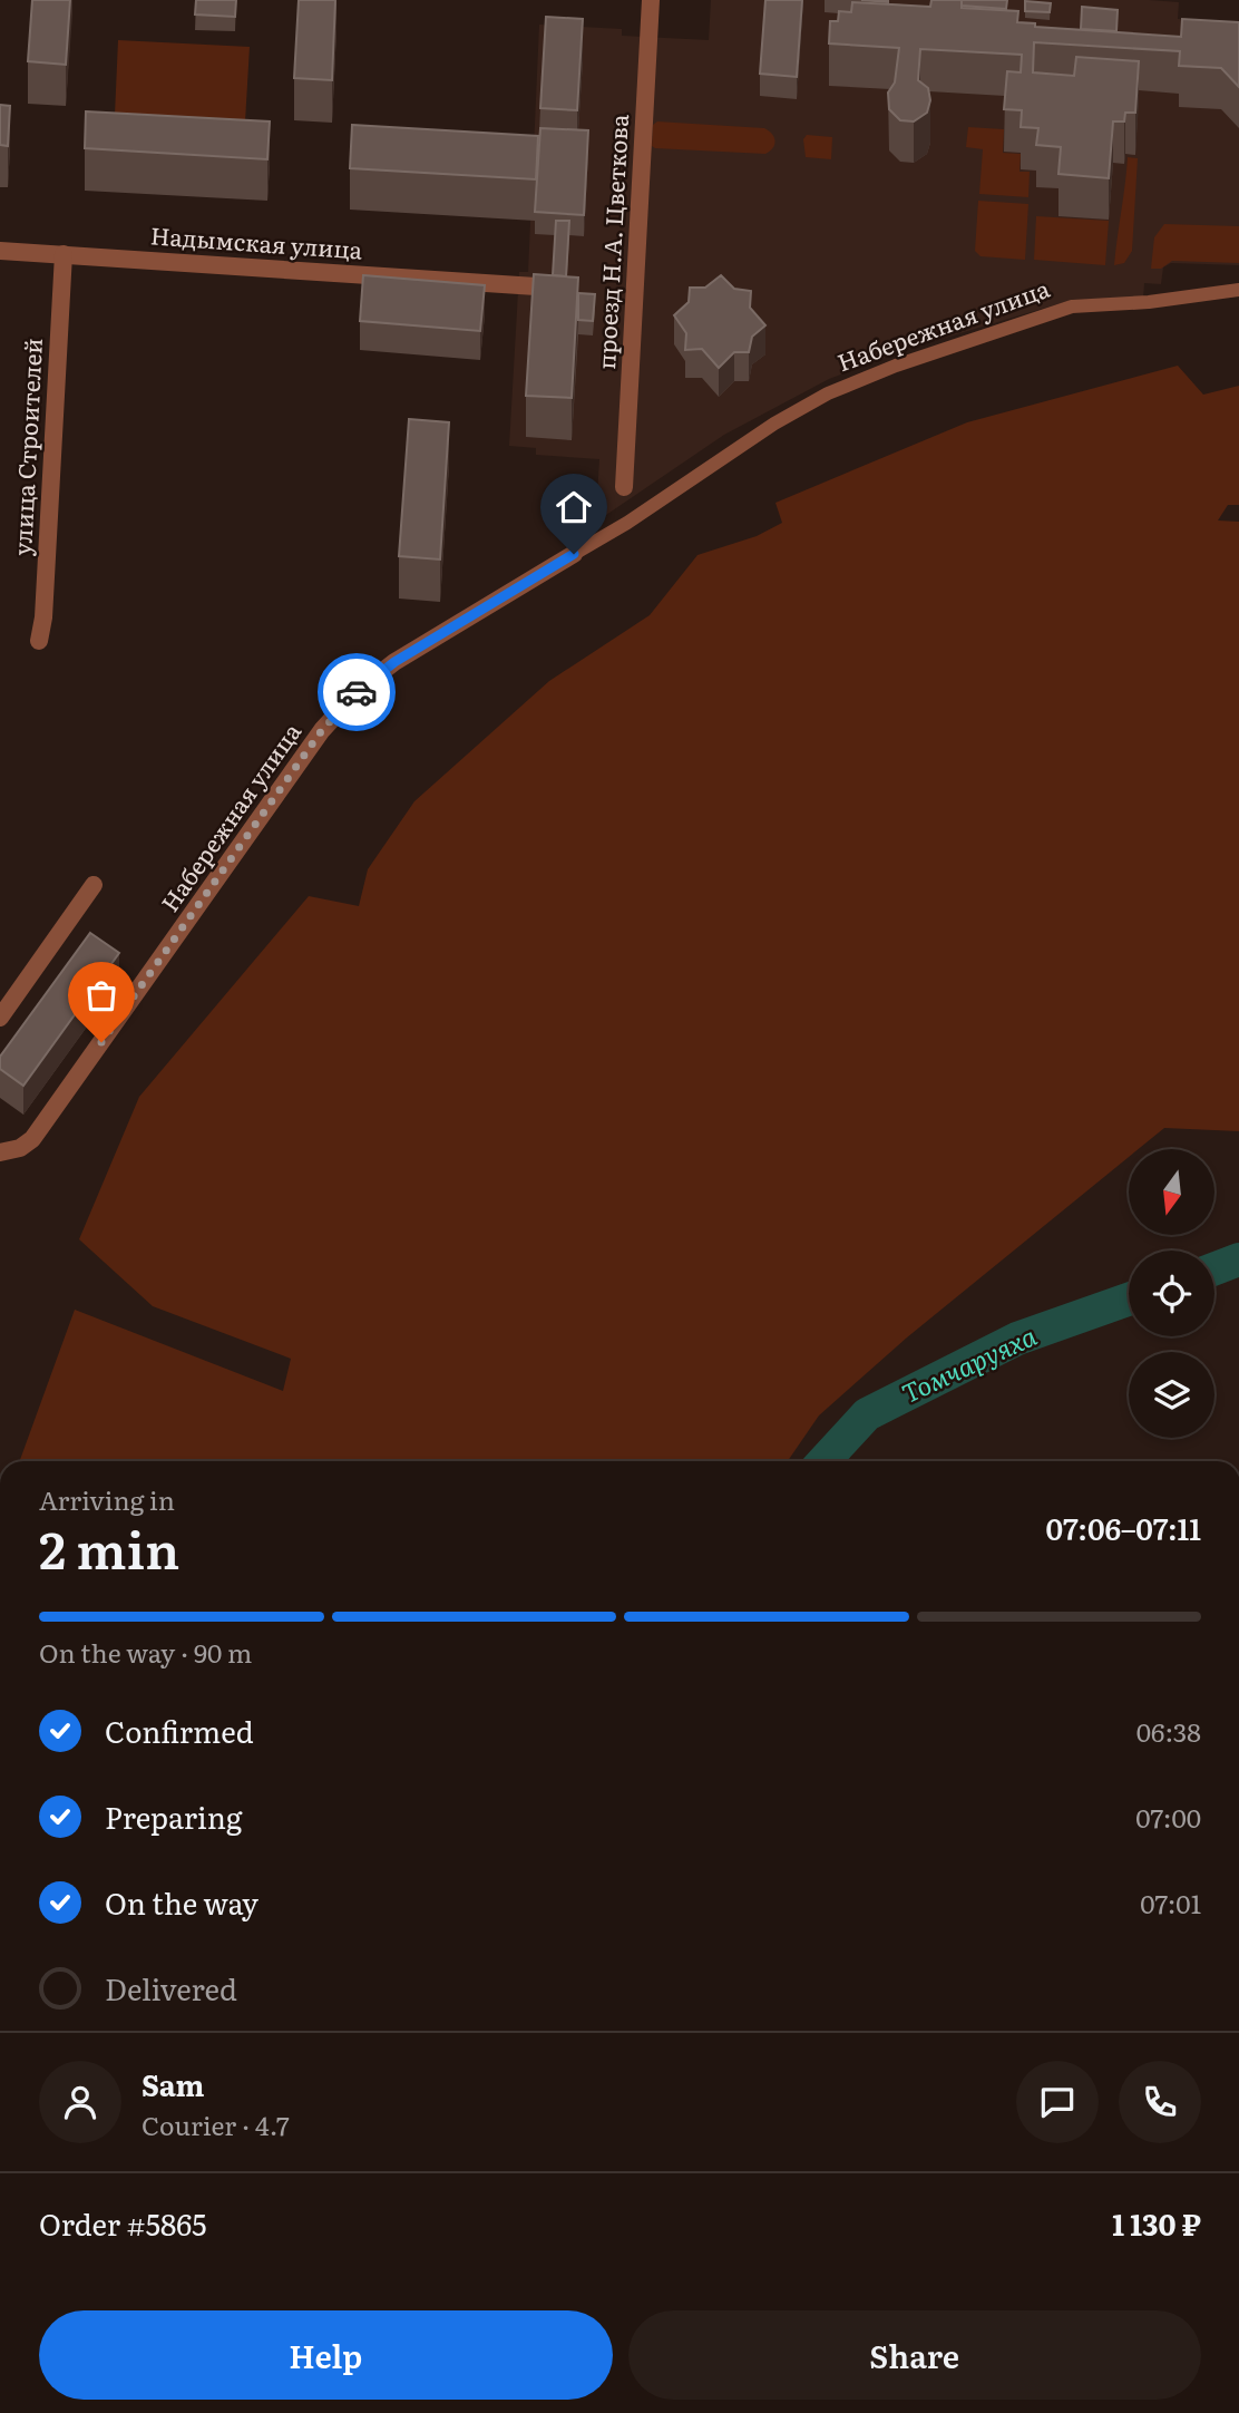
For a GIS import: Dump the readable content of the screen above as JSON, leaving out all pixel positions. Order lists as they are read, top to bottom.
{
  "streets": {
    "street": [
      "проезд Н.А. Цветкова",
      "Надымская улица",
      "Набережная улица",
      "улица Строителей"
    ]
  },
  "crossings": [
    ["Надымская улица", "улица Строителей"]
  ],
  "water": ["Томчаруяха"],
  "north": "bottom",
  "page": {
    "heading": ["2 min", "Arriving in", "07:06–07:11"],
    "panel": [
      "Sam",
      "Courier · 4.7",
      "Order #5865",
      "1 130 ₽"
    ],
    "bar": "On the way · 90 m",
    "list": [
      ["Confirmed", "06:38"],
      ["Preparing", "07:00"],
      ["On the way", "07:01"],
      "Delivered"
    ],
    "buttons": ["Help", "Share"]
  }
}
